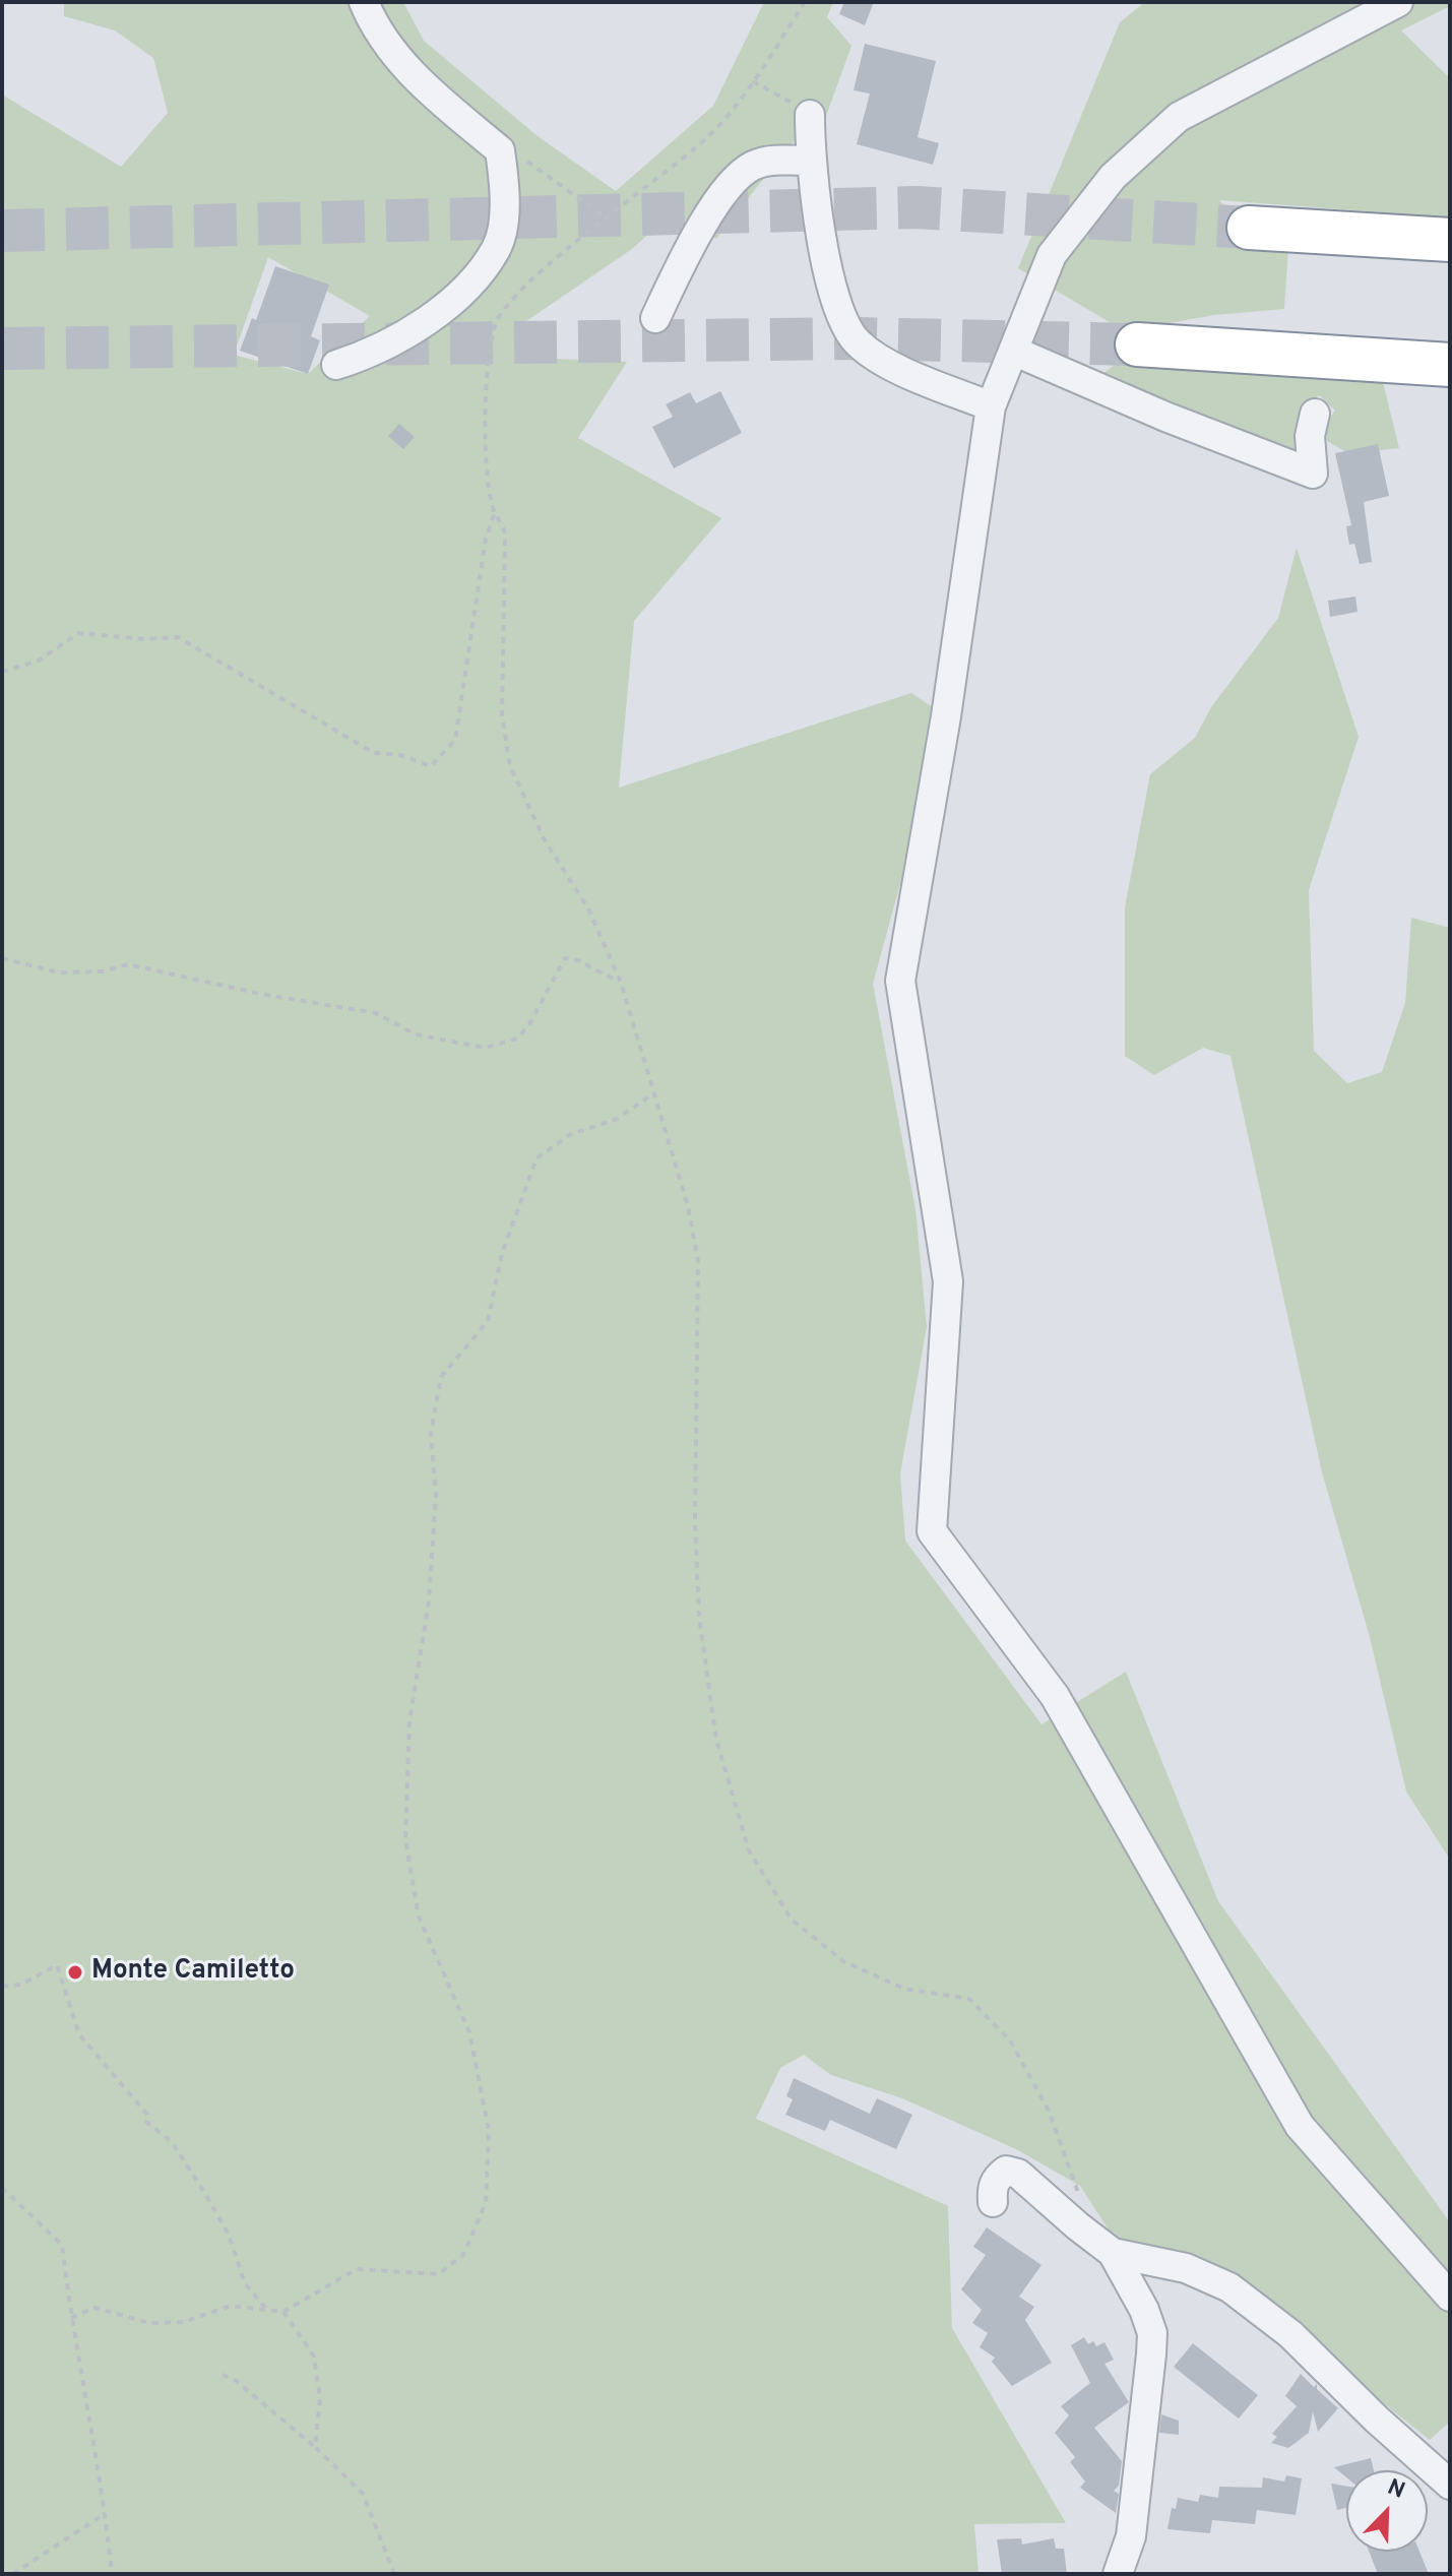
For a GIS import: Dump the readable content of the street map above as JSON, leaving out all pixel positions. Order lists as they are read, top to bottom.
{
  "places": ["Monte Camiletto"],
  "north": "top right"
}
